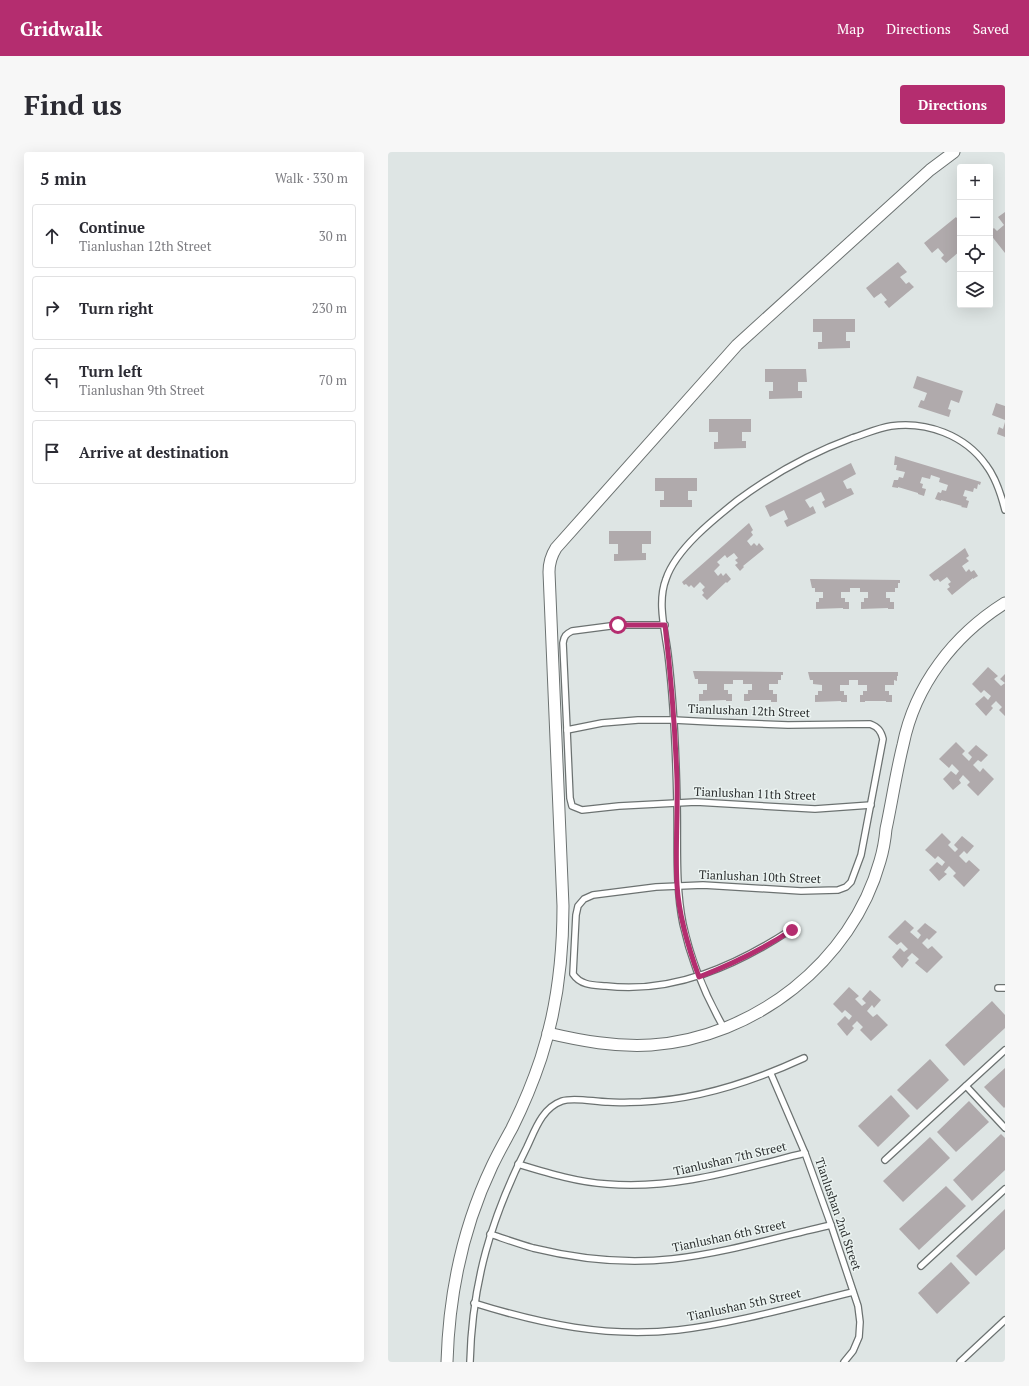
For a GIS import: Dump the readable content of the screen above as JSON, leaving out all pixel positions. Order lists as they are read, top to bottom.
{
  "streets": {
    "lane": [
      "Tianlushan 12th Street",
      "Tianlushan 11th Street",
      "Tianlushan 10th Street",
      "Tianlushan 7th Street",
      "Tianlushan 2nd Street",
      "Tianlushan 6th Street",
      "Tianlushan 5th Street"
    ]
  },
  "crossings": [
    ["Tianlushan 12th Street", "Tianlushan 11th Street"],
    ["Tianlushan 12th Street", "Tianlushan 10th Street"],
    ["Tianlushan 11th Street", "Tianlushan 10th Street"],
    ["Tianlushan 7th Street", "Tianlushan 2nd Street"],
    ["Tianlushan 2nd Street", "Tianlushan 6th Street"],
    ["Tianlushan 2nd Street", "Tianlushan 5th Street"]
  ],
  "page": {
    "header": "Gridwalk",
    "nav": ["Map", "Directions", "Saved"],
    "buttons": "Directions",
    "title": "Find us",
    "heading": ["5 min", "Walk · 330 m"],
    "map_buttons": ["+", "−"],
    "list": [
      ["Continue", "Tianlushan 12th Street", "30 m"],
      ["Turn right", "230 m"],
      ["Turn left", "Tianlushan 9th Street", "70 m"],
      "Arrive at destination"
    ]
  }
}
